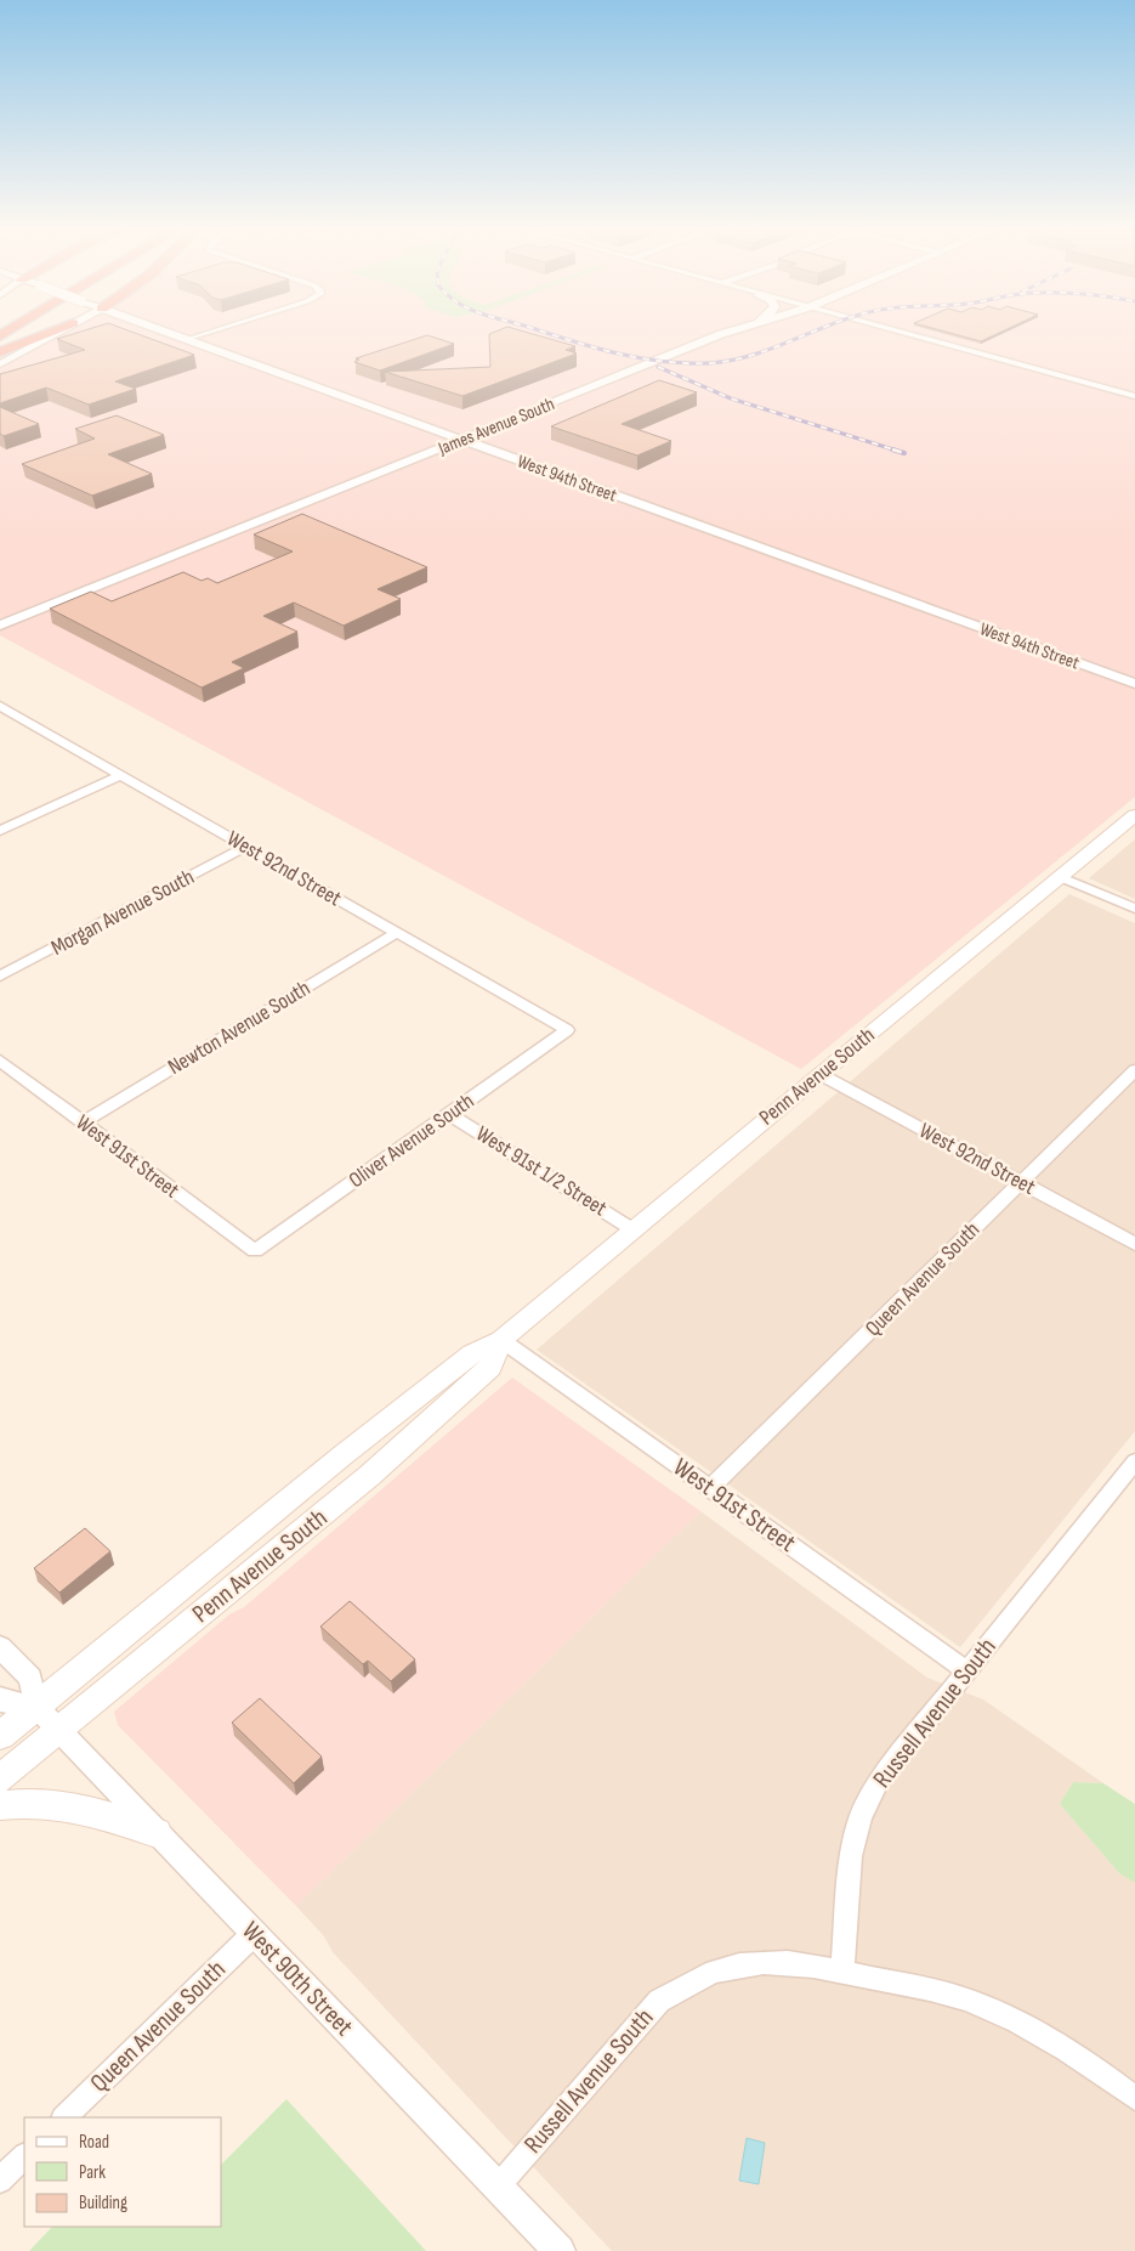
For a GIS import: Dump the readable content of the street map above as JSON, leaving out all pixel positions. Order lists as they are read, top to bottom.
{
  "streets": {
    "main road": ["Penn Avenue South"],
    "street": [
      "James Avenue South",
      "West 94th Street",
      "West 92nd Street",
      "Morgan Avenue South",
      "Newton Avenue South",
      "Oliver Avenue South",
      "West 91st Street",
      "West 91st 1/2 Street",
      "Queen Avenue South",
      "Russell Avenue South",
      "West 90th Street"
    ]
  },
  "crossings": [
    ["James Avenue South", "West 94th Street"],
    ["West 92nd Street", "Morgan Avenue South"],
    ["West 92nd Street", "Newton Avenue South"],
    ["West 92nd Street", "Penn Avenue South"],
    ["West 92nd Street", "Oliver Avenue South"],
    ["West 92nd Street", "Queen Avenue South"],
    ["Newton Avenue South", "West 91st Street"],
    ["Penn Avenue South", "West 91st Street"],
    ["Penn Avenue South", "West 91st 1/2 Street"],
    ["Penn Avenue South", "West 90th Street"],
    ["Oliver Avenue South", "West 91st Street"],
    ["Oliver Avenue South", "West 91st 1/2 Street"],
    ["West 91st Street", "Queen Avenue South"],
    ["West 91st Street", "Russell Avenue South"],
    ["Queen Avenue South", "West 90th Street"],
    ["Russell Avenue South", "West 90th Street"]
  ],
  "legend": ["Road", "Park", "Building"]
}
